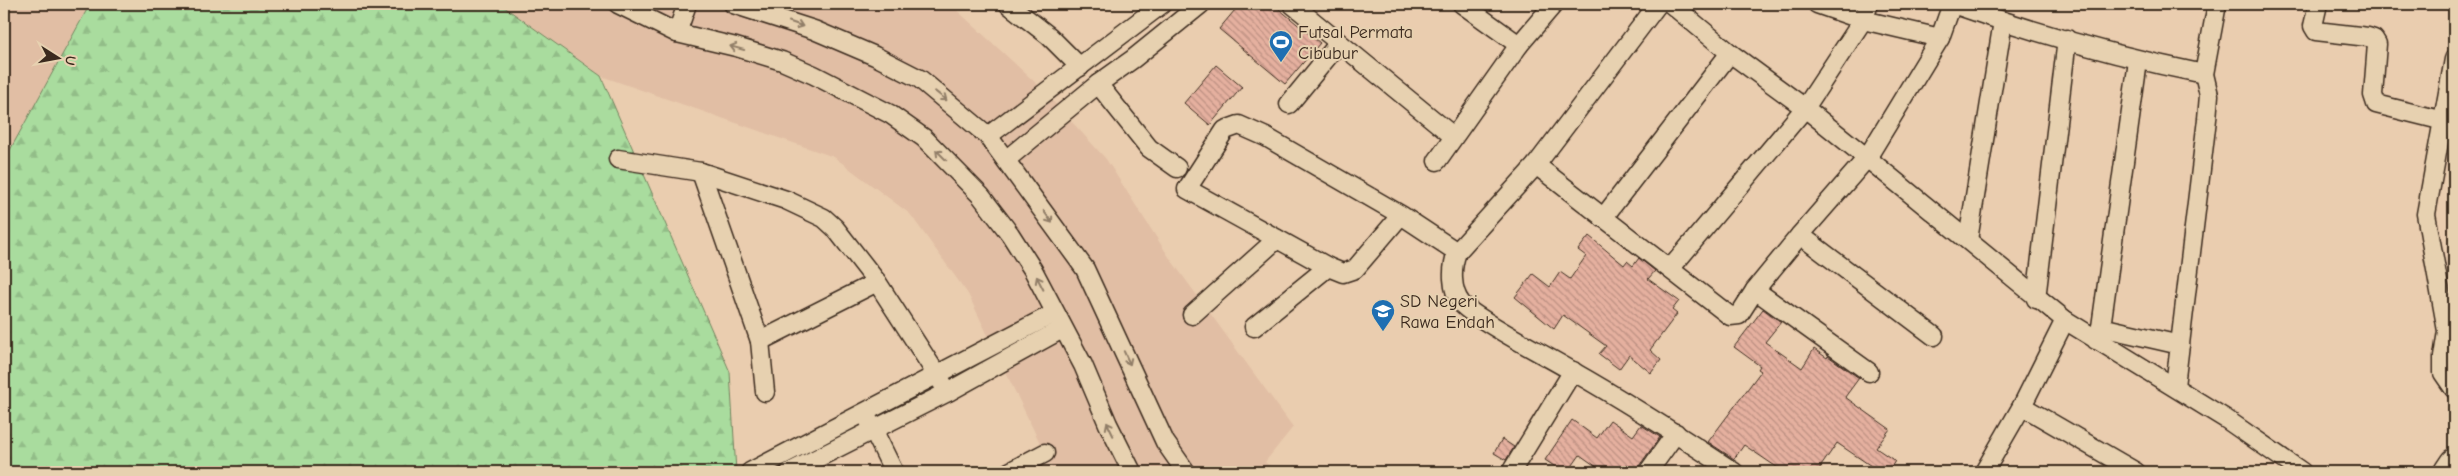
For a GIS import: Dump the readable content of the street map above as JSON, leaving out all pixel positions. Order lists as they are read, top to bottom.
{
  "places": {
    "sports": ["Futsal Permata Cibubur"],
    "school or university": ["SD Negeri Rawa Endah"]
  },
  "north": "right"
}
